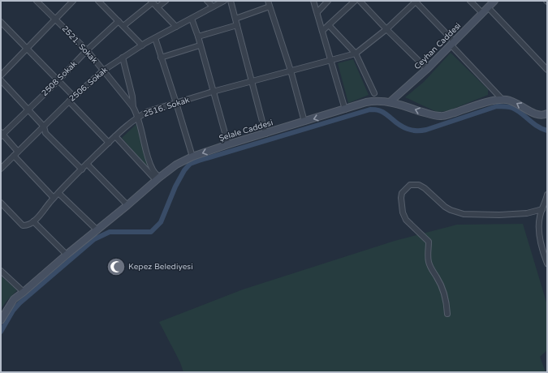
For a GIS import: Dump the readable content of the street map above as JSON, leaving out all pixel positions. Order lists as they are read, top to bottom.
{
  "streets": {
    "street": [
      "2521. Sokak",
      "Ceyhan Caddesi",
      "2508 Sokak",
      "2506. Sokak",
      "2516. Sokak",
      "Şelale Caddesi"
    ]
  },
  "crossings": [
    ["2521. Sokak", "2508 Sokak"],
    ["2521. Sokak", "2506. Sokak"],
    ["2521. Sokak", "2516. Sokak"],
    ["2521. Sokak", "Şelale Caddesi"],
    ["Ceyhan Caddesi", "Şelale Caddesi"]
  ],
  "one_way": ["Şelale Caddesi"],
  "places": {
    "mosque": ["Kepez Belediyesi"]
  }
}
